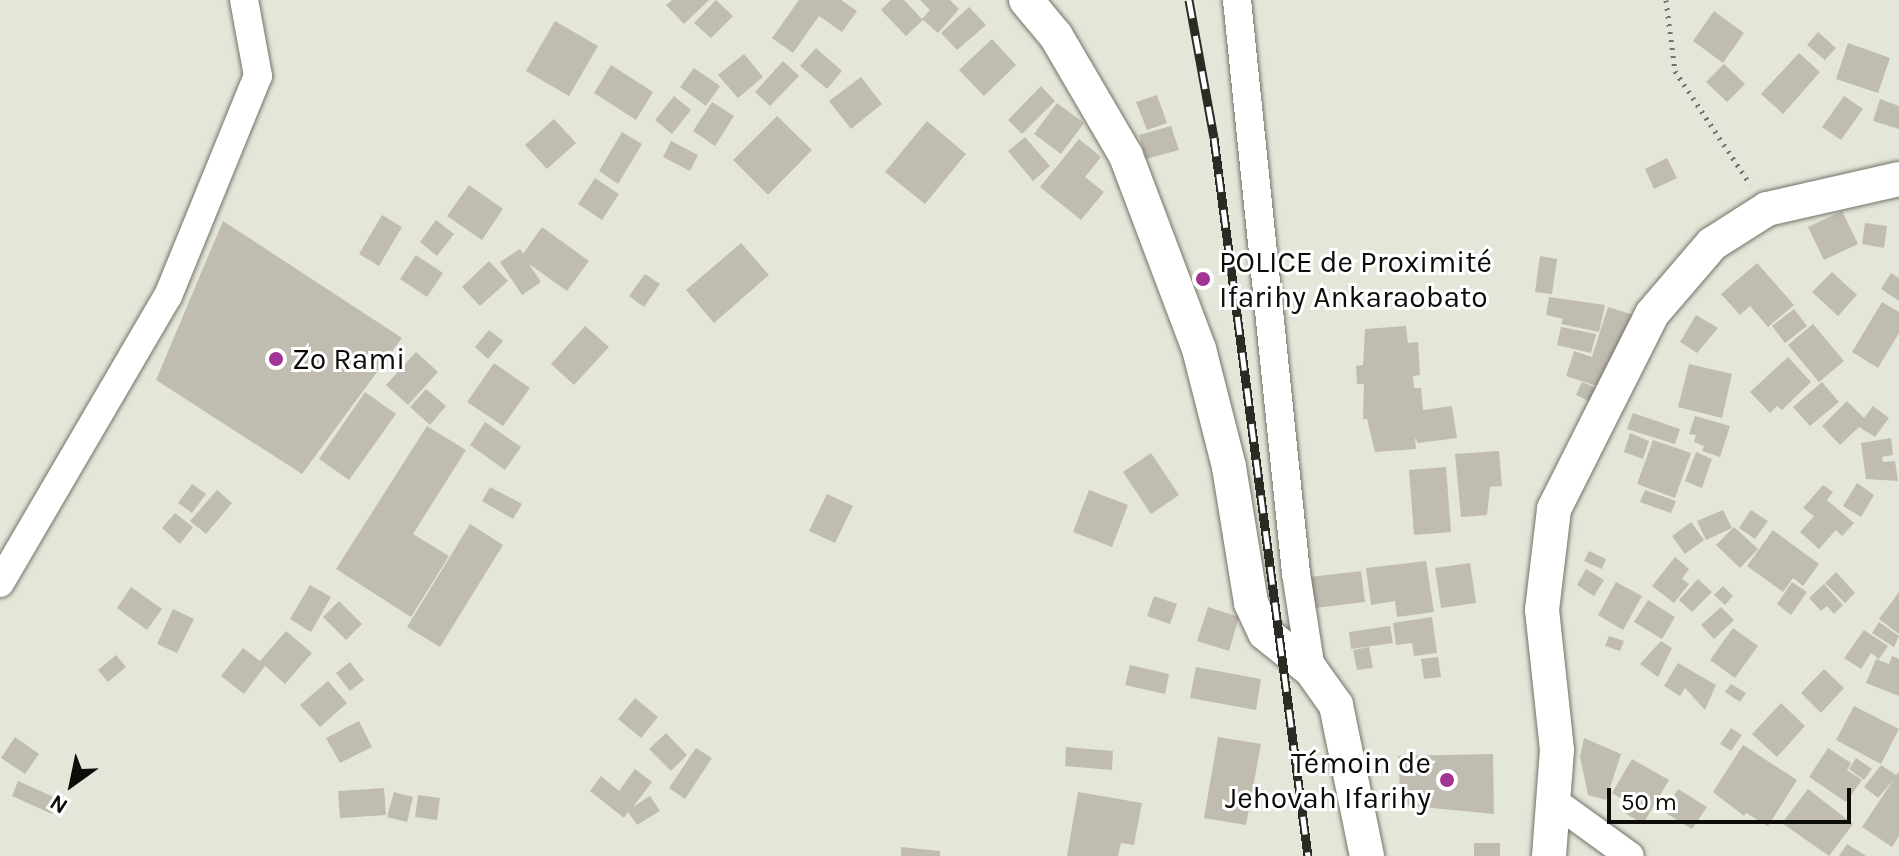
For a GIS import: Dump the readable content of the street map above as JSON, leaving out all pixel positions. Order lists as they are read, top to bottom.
{
  "places": ["POLICE de Proximité Ifarihy Ankaraobato", "Zo Rami", "Témoin de Jehovah Ifarihy"],
  "scale_bar": "50 m",
  "north": "bottom left"
}
